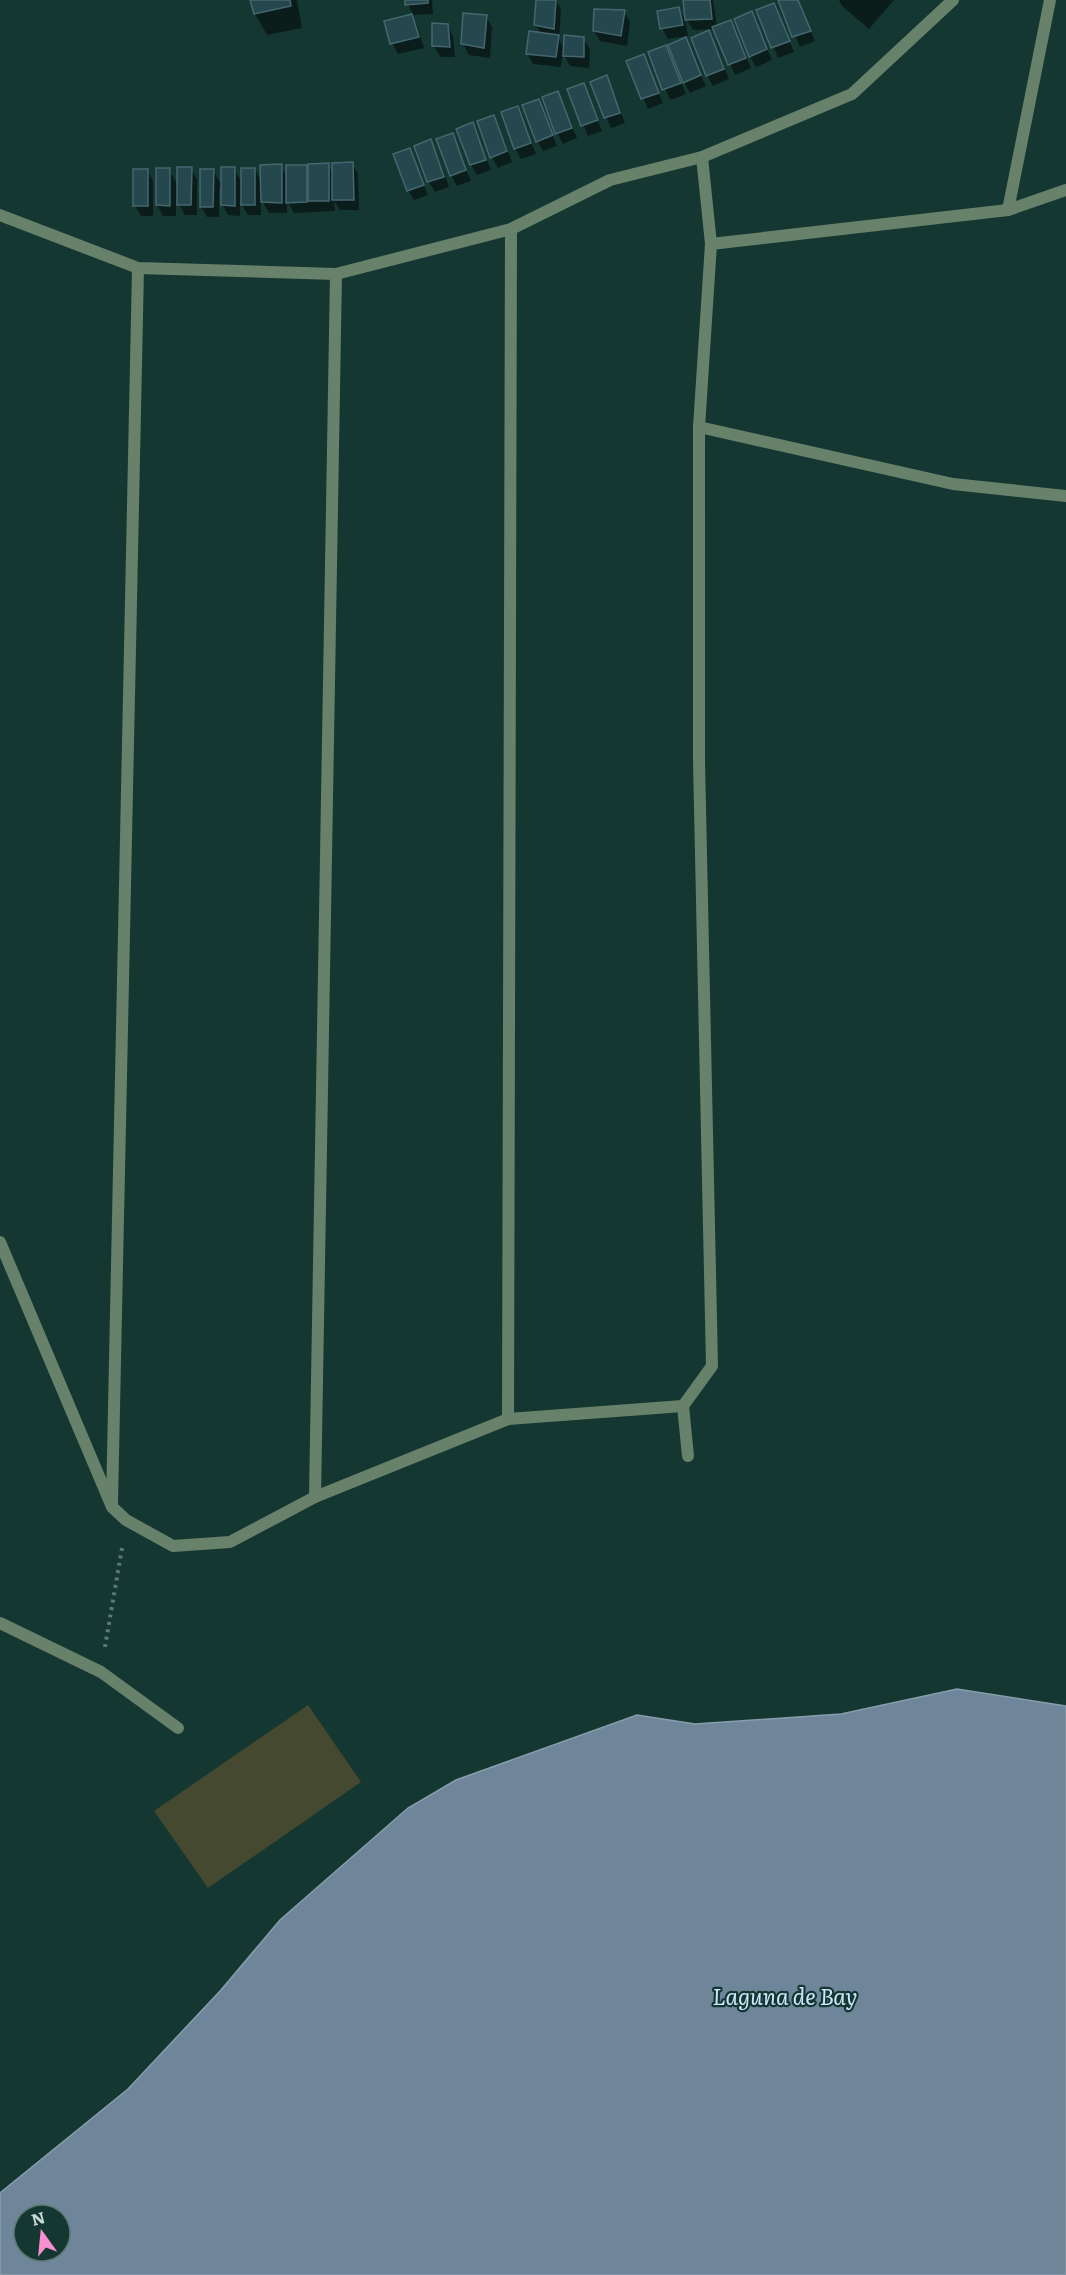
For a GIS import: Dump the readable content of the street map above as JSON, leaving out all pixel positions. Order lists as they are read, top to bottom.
{
  "water": ["Laguna de Bay"],
  "north": "top"
}
